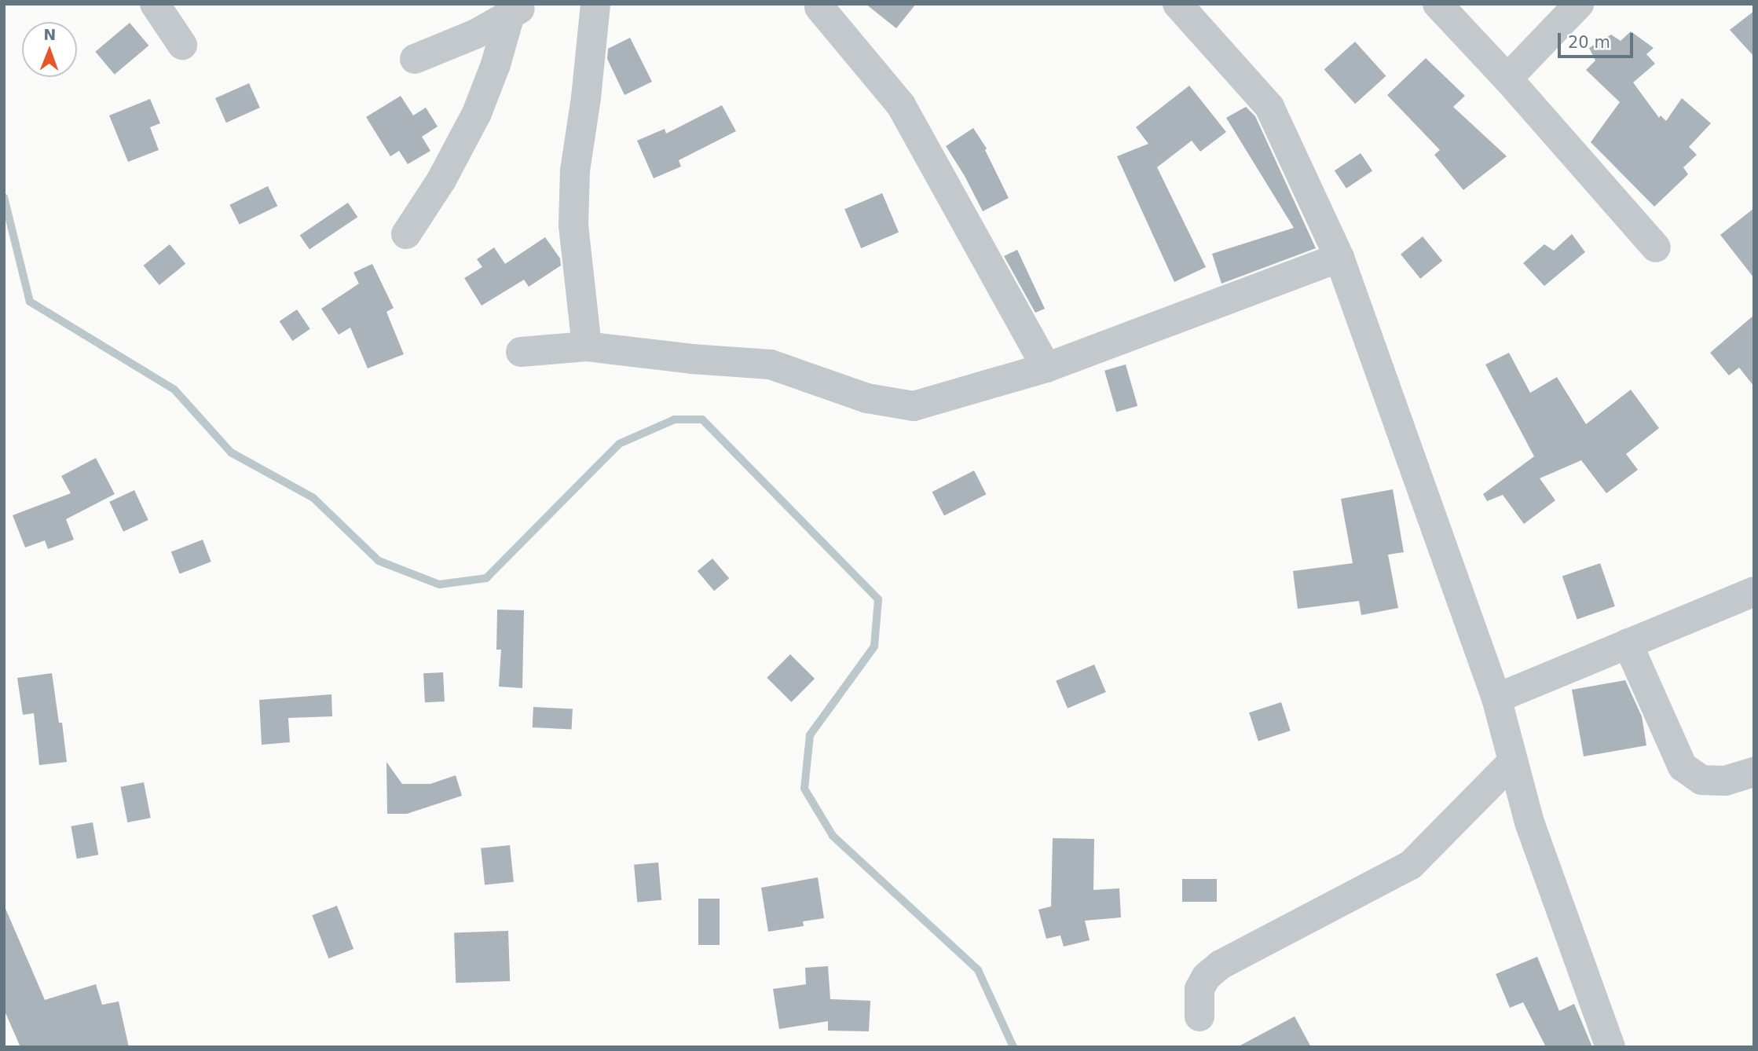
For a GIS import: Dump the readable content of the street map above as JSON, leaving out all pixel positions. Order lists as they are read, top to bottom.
{
  "scale_bar": "20 m",
  "north": "top"
}
